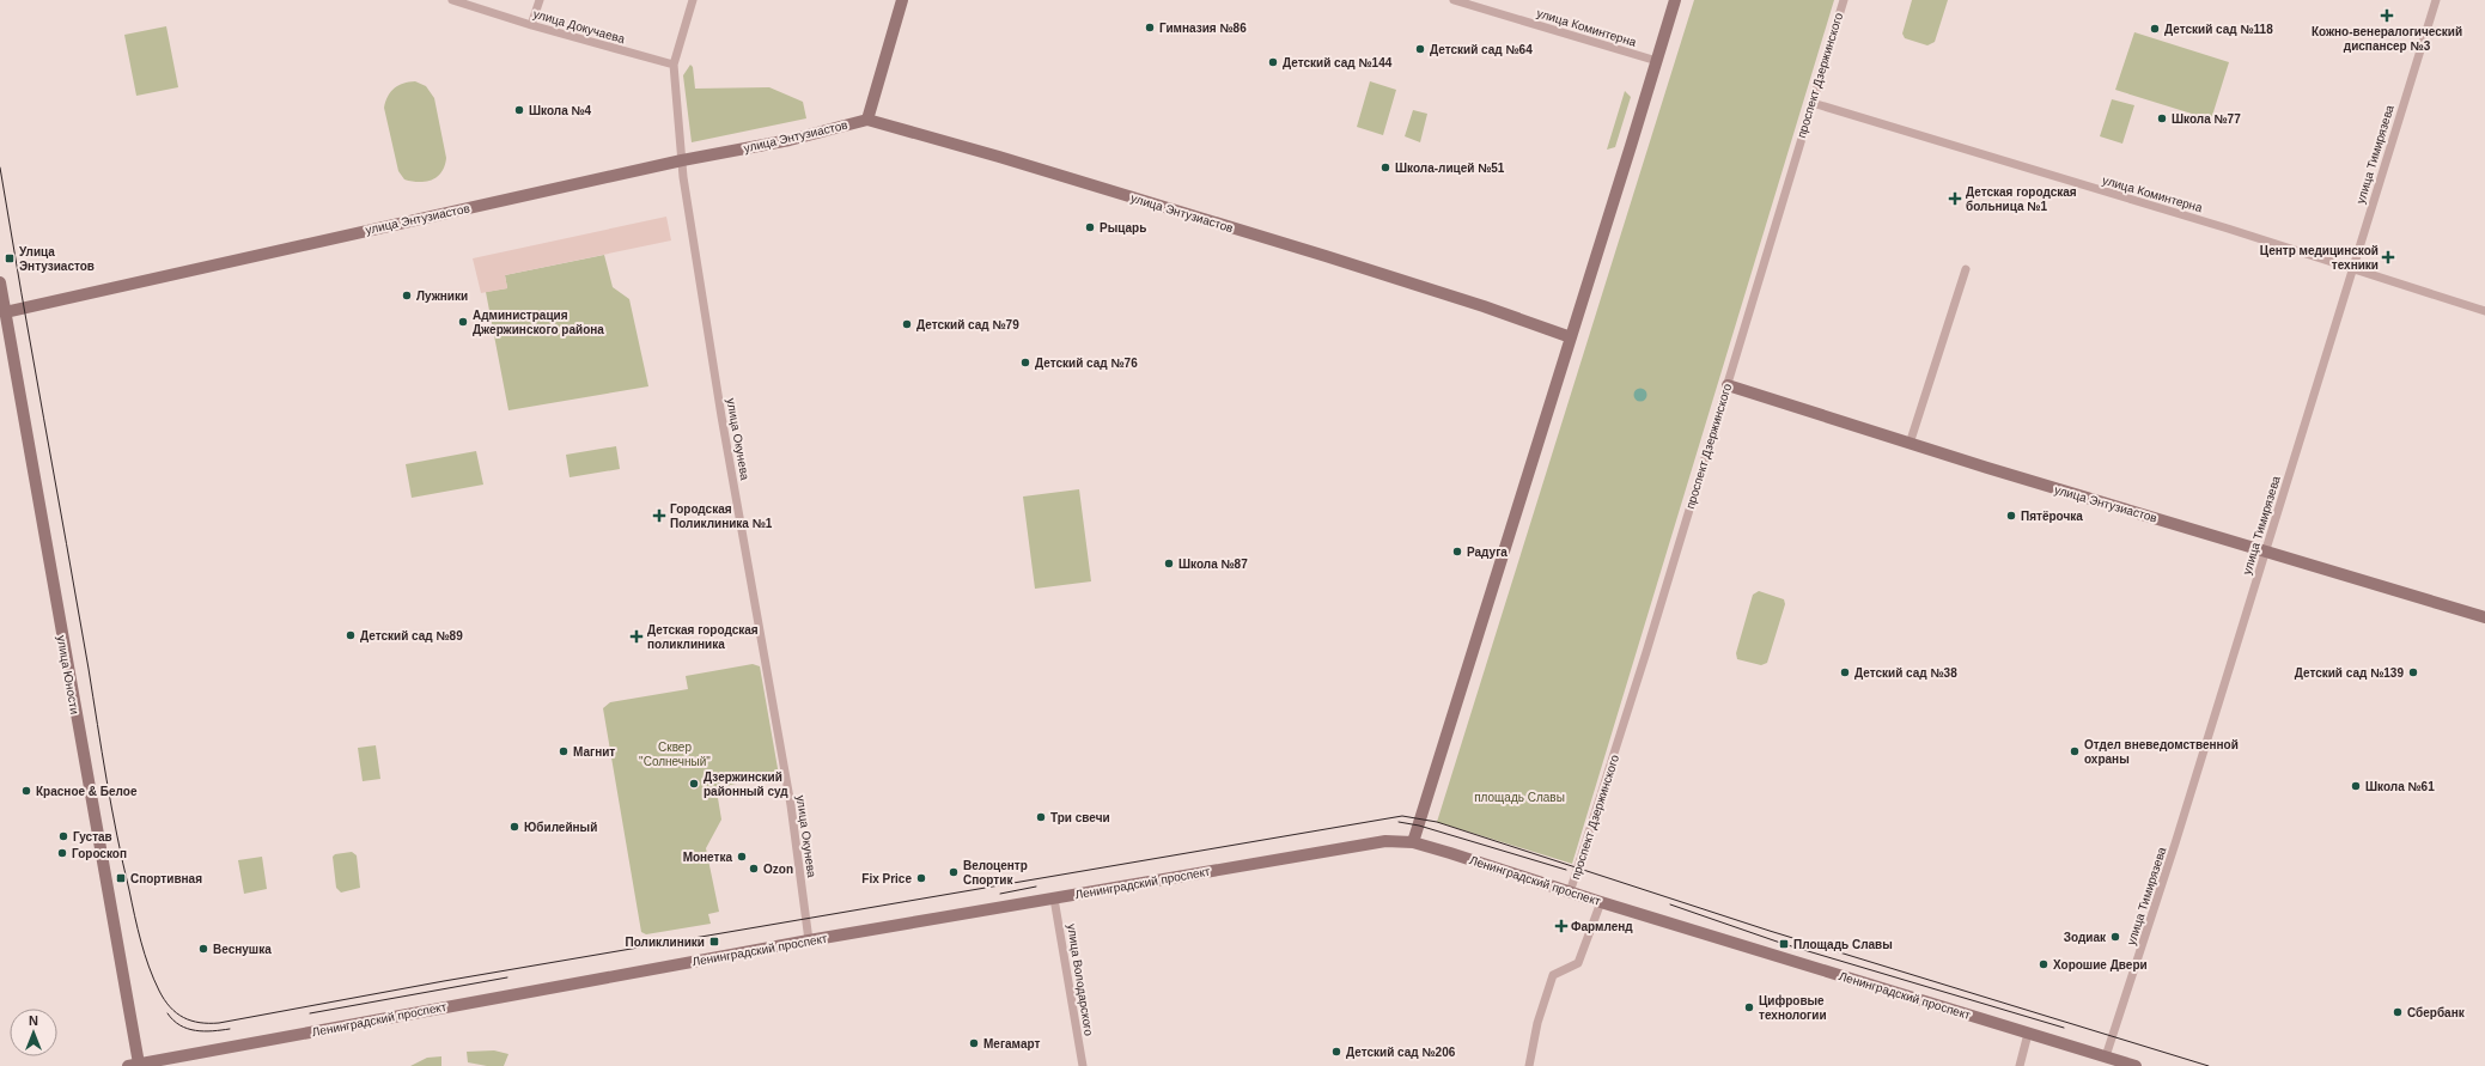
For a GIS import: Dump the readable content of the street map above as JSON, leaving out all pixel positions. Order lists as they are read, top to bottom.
{
  "streets": {
    "street": [
      "улица Докучаева",
      "улица Коминтерна",
      "проспект Дзержинского",
      "улица Энтузиастов",
      "улица Тимирязева",
      "улица Окунева",
      "улица Юности",
      "Ленинградский проспект",
      "улица Володарского"
    ]
  },
  "crossings": [
    ["улица Докучаева", "улица Окунева"],
    ["улица Коминтерна", "проспект Дзержинского"],
    ["улица Коминтерна", "улица Тимирязева"],
    ["проспект Дзержинского", "улица Энтузиастов"],
    ["проспект Дзержинского", "Ленинградский проспект"],
    ["улица Энтузиастов", "улица Тимирязева"],
    ["улица Энтузиастов", "улица Окунева"],
    ["улица Энтузиастов", "улица Юности"],
    ["улица Тимирязева", "Ленинградский проспект"],
    ["улица Окунева", "Ленинградский проспект"],
    ["улица Юности", "Ленинградский проспект"],
    ["Ленинградский проспект", "улица Володарского"]
  ],
  "parks": ["Сквер \"Солнечный\"", "площадь Славы"],
  "places": {
    "health": [
      "Кожно-венералогический диспансер №3",
      "Детская городская больница №1",
      "Центр медицинской техники",
      "Городская Поликлиника №1",
      "Детская городская поликлиника",
      "Фармленд"
    ],
    "other": [
      "Гимназия №86",
      "Детский сад №118",
      "Детский сад №64",
      "Детский сад №144",
      "Школа №4",
      "Школа №77",
      "Школа-лицей №51",
      "Рыцарь",
      "Лужники",
      "Администрация Джержинского района",
      "Детский сад №79",
      "Детский сад №76",
      "Пятёрочка",
      "Радуга",
      "Школа №87",
      "Детский сад №89",
      "Детский сад №38",
      "Детский сад №139",
      "Магнит",
      "Отдел вневедомственной охраны",
      "Дзержинский районный суд",
      "Школа №61",
      "Красное & Белое",
      "Три свечи",
      "Юбилейный",
      "Густав",
      "Гороскоп",
      "Монетка",
      "Ozon",
      "Велоцентр Спортик",
      "Fix Price",
      "Зодиак",
      "Веснушка",
      "Хорошие Двери",
      "Цифровые технологии",
      "Сбербанк",
      "Мегамарт",
      "Детский сад №206"
    ],
    "transit": [
      "Улица Энтузиастов",
      "Спортивная",
      "Поликлиники",
      "Площадь Славы"
    ]
  },
  "north": "top"
}
